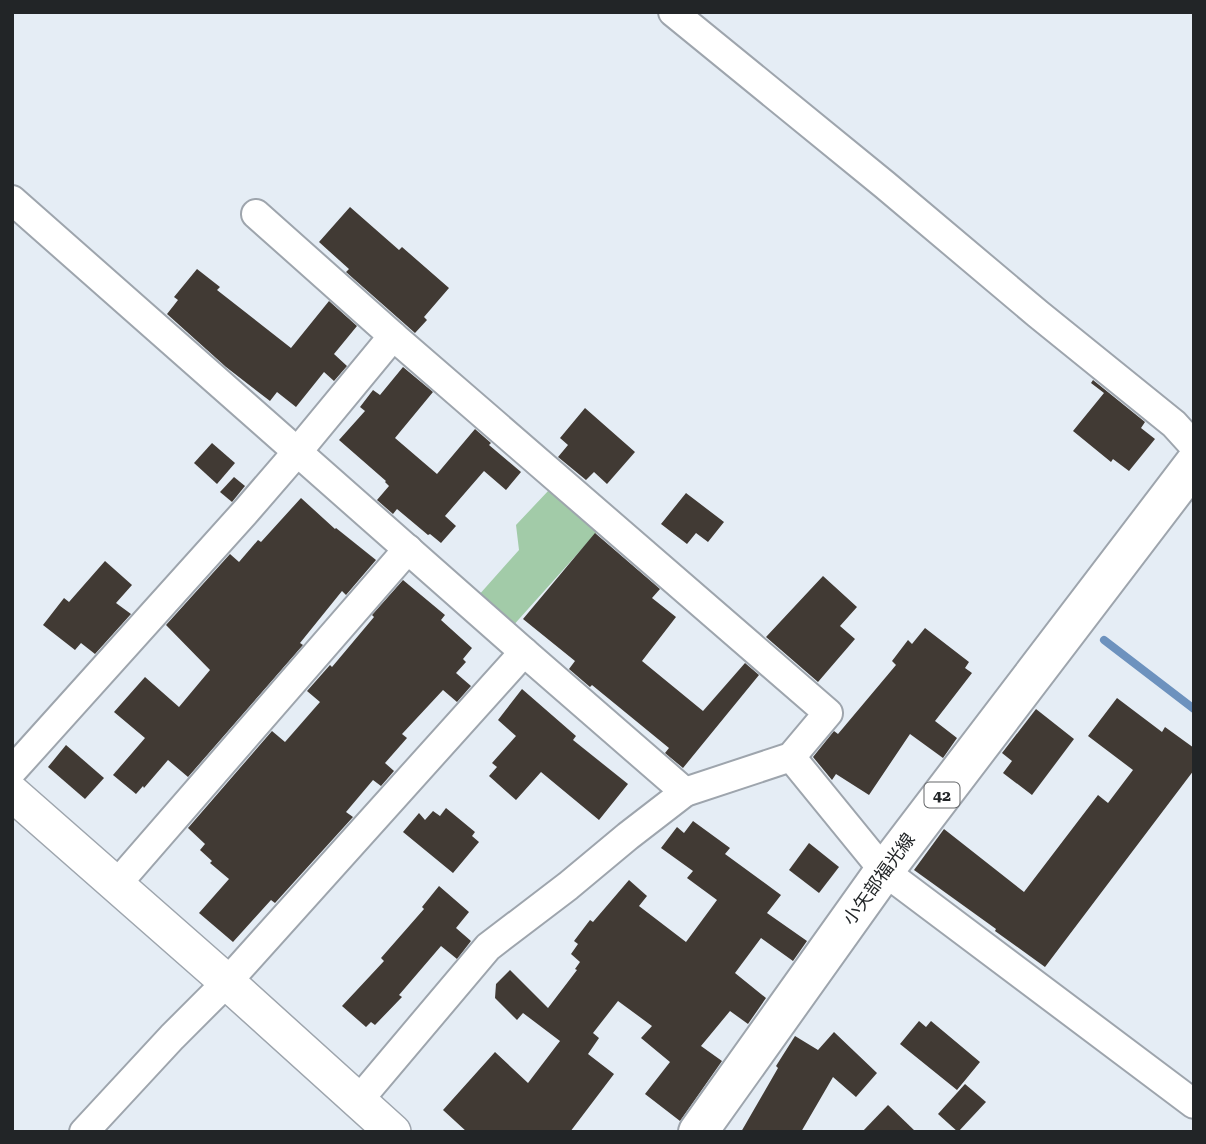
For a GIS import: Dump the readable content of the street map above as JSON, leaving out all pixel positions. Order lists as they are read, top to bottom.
{
  "streets": {
    "main road": ["42", "小矢部福光線"]
  }
}
